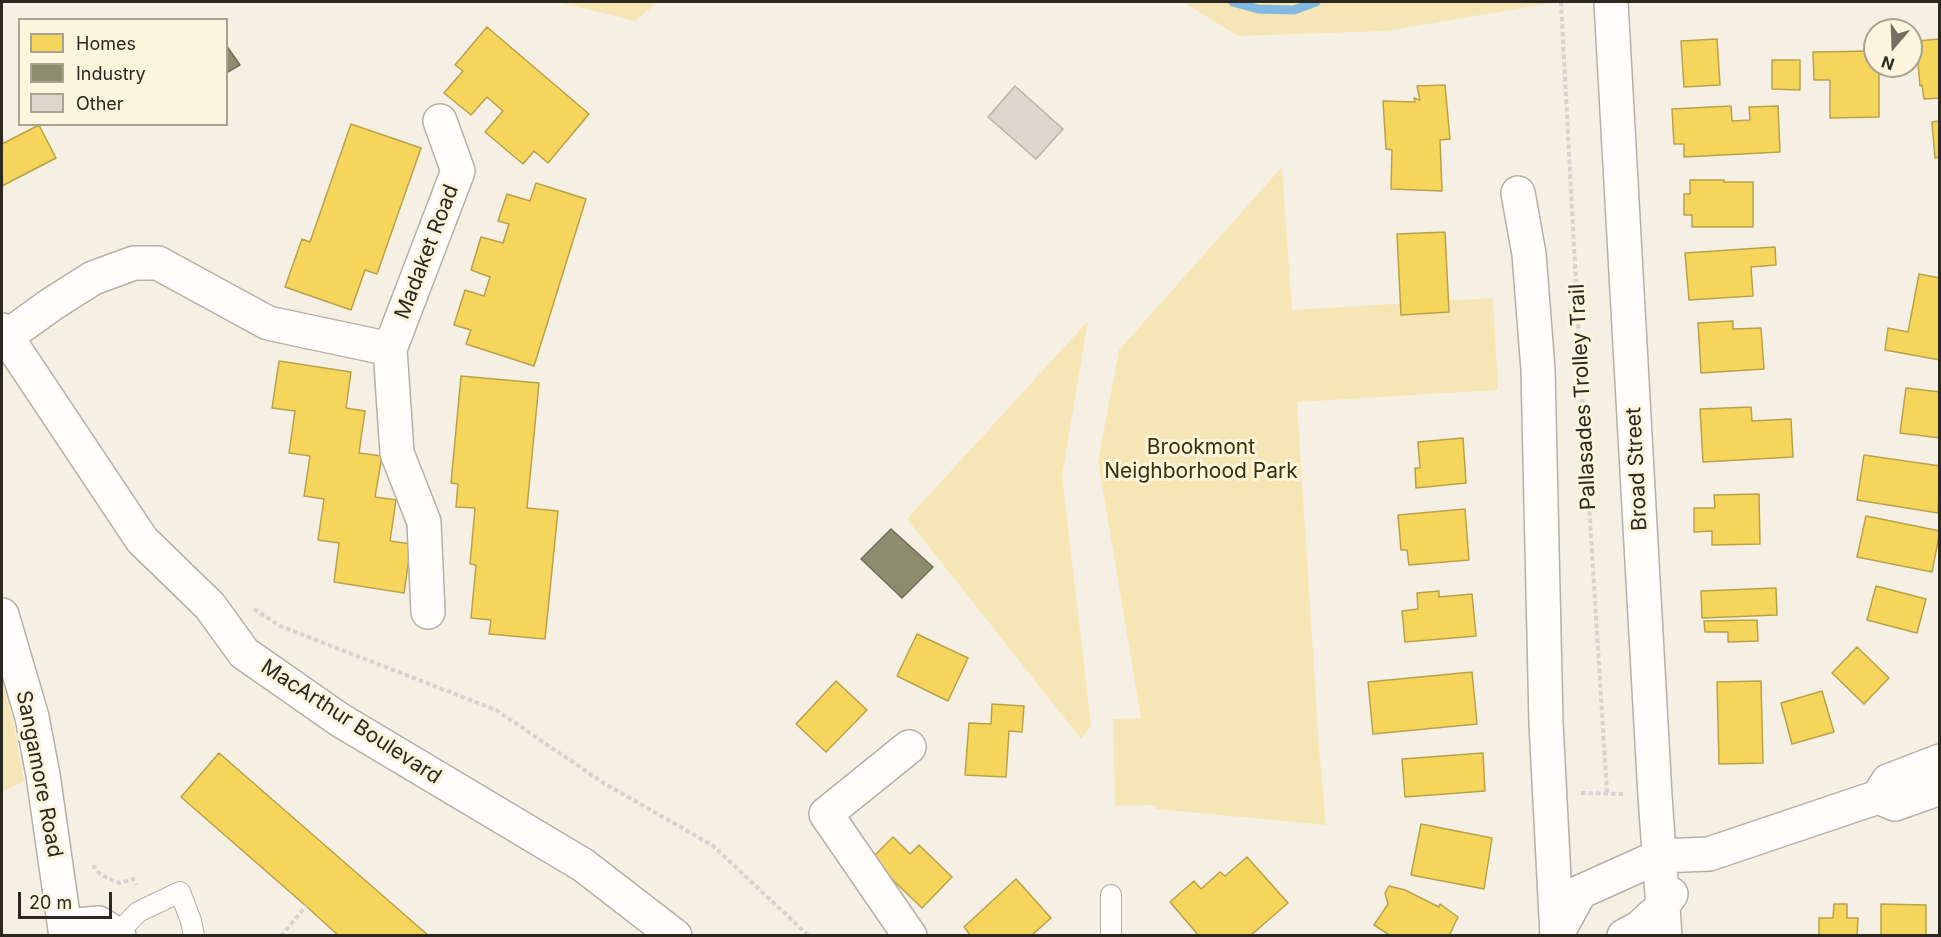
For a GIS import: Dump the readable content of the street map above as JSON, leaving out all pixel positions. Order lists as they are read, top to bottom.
{
  "streets": {
    "street": [
      "Madaket Road",
      "Broad Street",
      "MacArthur Boulevard",
      "Sangamore Road"
    ],
    "path": ["Pallasades Trolley Trail"]
  },
  "parks": ["Brookmont Neighborhood Park"],
  "legend": ["Homes", "Industry", "Other"],
  "scale_bar": "20 m",
  "north": "bottom"
}
